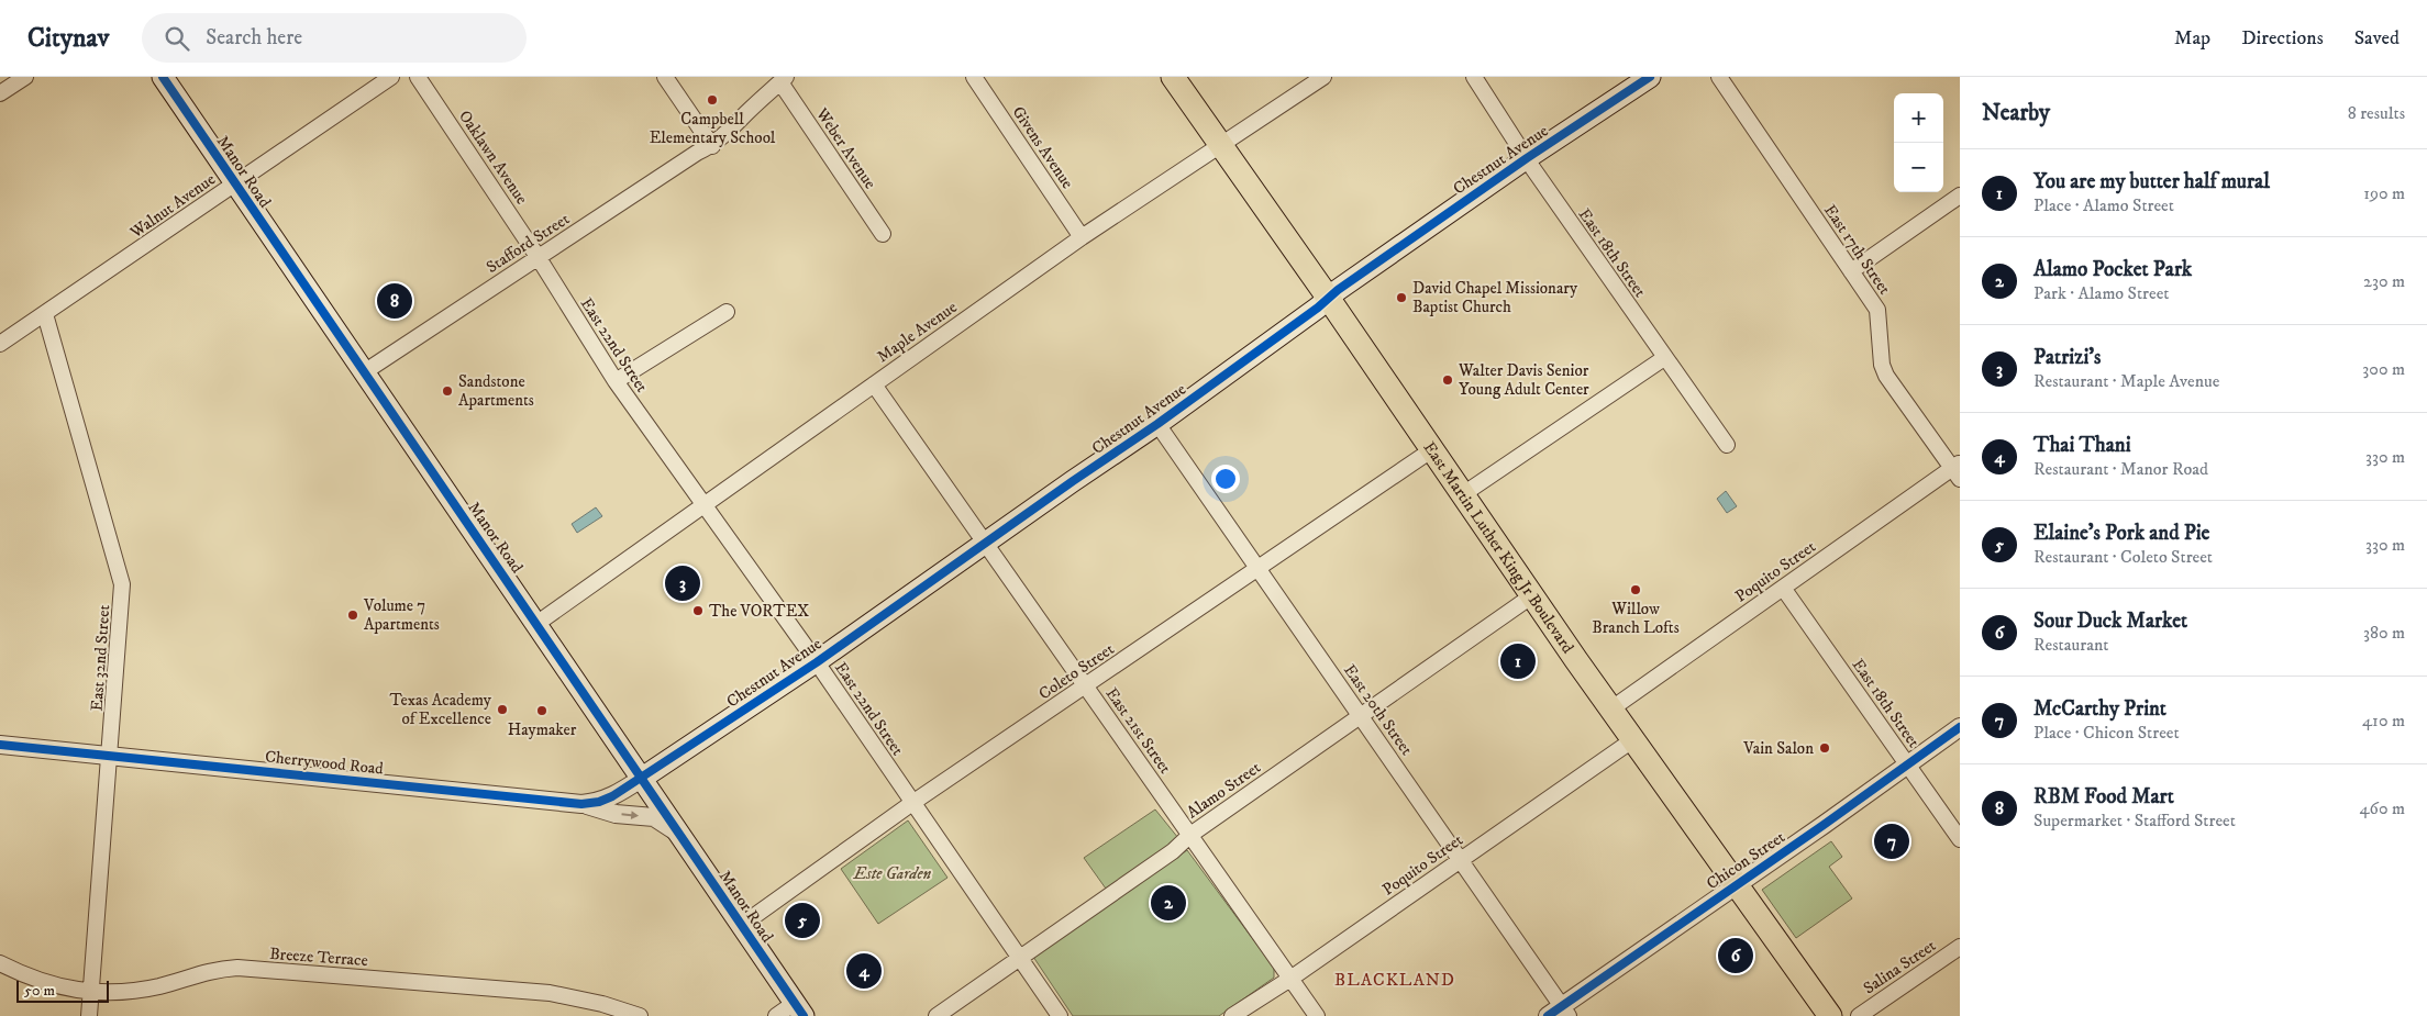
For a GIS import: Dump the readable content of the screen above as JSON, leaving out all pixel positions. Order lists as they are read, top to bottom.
{
  "streets": {
    "main road": ["Chestnut Avenue", "Manor Road", "East Martin Luther King Jr Boulevard"],
    "street": [
      "Givens Avenue",
      "Weber Avenue",
      "Oaklawn Avenue",
      "Walnut Avenue",
      "Stafford Street",
      "East 17th Street",
      "East 18th Street",
      "Maple Avenue",
      "East 22nd Street",
      "Poquito Street",
      "East 32nd Street",
      "Coleto Street",
      "East 20th Street",
      "East 21st Street",
      "Cherrywood Road",
      "Alamo Street",
      "Chicon Street",
      "Breeze Terrace",
      "Salina Street"
    ]
  },
  "crossings": [
    ["Givens Avenue", "Maple Avenue"],
    ["Weber Avenue", "Stafford Street"],
    ["Oaklawn Avenue", "Stafford Street"],
    ["Oaklawn Avenue", "East 22nd Street"],
    ["Chestnut Avenue", "Manor Road"],
    ["Chestnut Avenue", "East 18th Street"],
    ["Chestnut Avenue", "East 22nd Street"],
    ["Chestnut Avenue", "East Martin Luther King Jr Boulevard"],
    ["Chestnut Avenue", "East 20th Street"],
    ["Chestnut Avenue", "East 21st Street"],
    ["Chestnut Avenue", "Cherrywood Road"],
    ["Manor Road", "Walnut Avenue"],
    ["Manor Road", "Stafford Street"],
    ["Manor Road", "Maple Avenue"],
    ["Manor Road", "Coleto Street"],
    ["Manor Road", "Cherrywood Road"],
    ["Walnut Avenue", "East 32nd Street"],
    ["Stafford Street", "East 22nd Street"],
    ["East 17th Street", "Poquito Street"],
    ["East 18th Street", "Poquito Street"],
    ["East 18th Street", "Chicon Street"],
    ["Maple Avenue", "East 22nd Street"],
    ["Maple Avenue", "East Martin Luther King Jr Boulevard"],
    ["Maple Avenue", "East 21st Street"],
    ["East 22nd Street", "Coleto Street"],
    ["East 22nd Street", "Alamo Street"],
    ["East Martin Luther King Jr Boulevard", "Poquito Street"],
    ["East Martin Luther King Jr Boulevard", "Coleto Street"],
    ["East Martin Luther King Jr Boulevard", "Alamo Street"],
    ["East Martin Luther King Jr Boulevard", "Chicon Street"],
    ["Poquito Street", "East 20th Street"],
    ["Poquito Street", "East 21st Street"],
    ["East 32nd Street", "Cherrywood Road"],
    ["East 32nd Street", "Breeze Terrace"],
    ["Coleto Street", "East 20th Street"],
    ["Coleto Street", "East 21st Street"],
    ["East 20th Street", "Alamo Street"],
    ["East 20th Street", "Chicon Street"],
    ["East 21st Street", "Alamo Street"]
  ],
  "districts": ["BLACKLAND"],
  "parks": ["Este Garden"],
  "places": [
    "Campbell Elementary School",
    "David Chapel Missionary Baptist Church",
    "Walter Davis Senior Young Adult Center",
    "Sandstone Apartments",
    "Willow Branch Lofts",
    "The VORTEX",
    "Volume 7 Apartments",
    "Texas Academy of Excellence",
    "Haymaker",
    "Vain Salon"
  ],
  "scale_bar": "50 m",
  "page": {
    "header": "Citynav",
    "search": "Search here",
    "nav": ["Map", "Directions", "Saved"],
    "heading": ["Nearby", "8 results"],
    "map_buttons": ["+", "−"],
    "list": [
      {
        "mark": "1",
        "name": "You are my butter half mural",
        "note": "Place · Alamo Street",
        "value": "190 m"
      },
      {
        "mark": "2",
        "name": "Alamo Pocket Park",
        "note": "Park · Alamo Street",
        "value": "230 m"
      },
      {
        "mark": "3",
        "name": "Patrizi's",
        "note": "Restaurant · Maple Avenue",
        "value": "300 m"
      },
      {
        "mark": "4",
        "name": "Thai Thani",
        "note": "Restaurant · Manor Road",
        "value": "330 m"
      },
      {
        "mark": "5",
        "name": "Elaine's Pork and Pie",
        "note": "Restaurant · Coleto Street",
        "value": "330 m"
      },
      {
        "mark": "6",
        "name": "Sour Duck Market",
        "note": "Restaurant",
        "value": "380 m"
      },
      {
        "mark": "7",
        "name": "McCarthy Print",
        "note": "Place · Chicon Street",
        "value": "410 m"
      },
      {
        "mark": "8",
        "name": "RBM Food Mart",
        "note": "Supermarket · Stafford Street",
        "value": "460 m"
      }
    ],
    "pins": [
      "8",
      "3",
      "1",
      "7",
      "2",
      "5",
      "6",
      "4"
    ],
    "scale": "50 m"
  }
}
